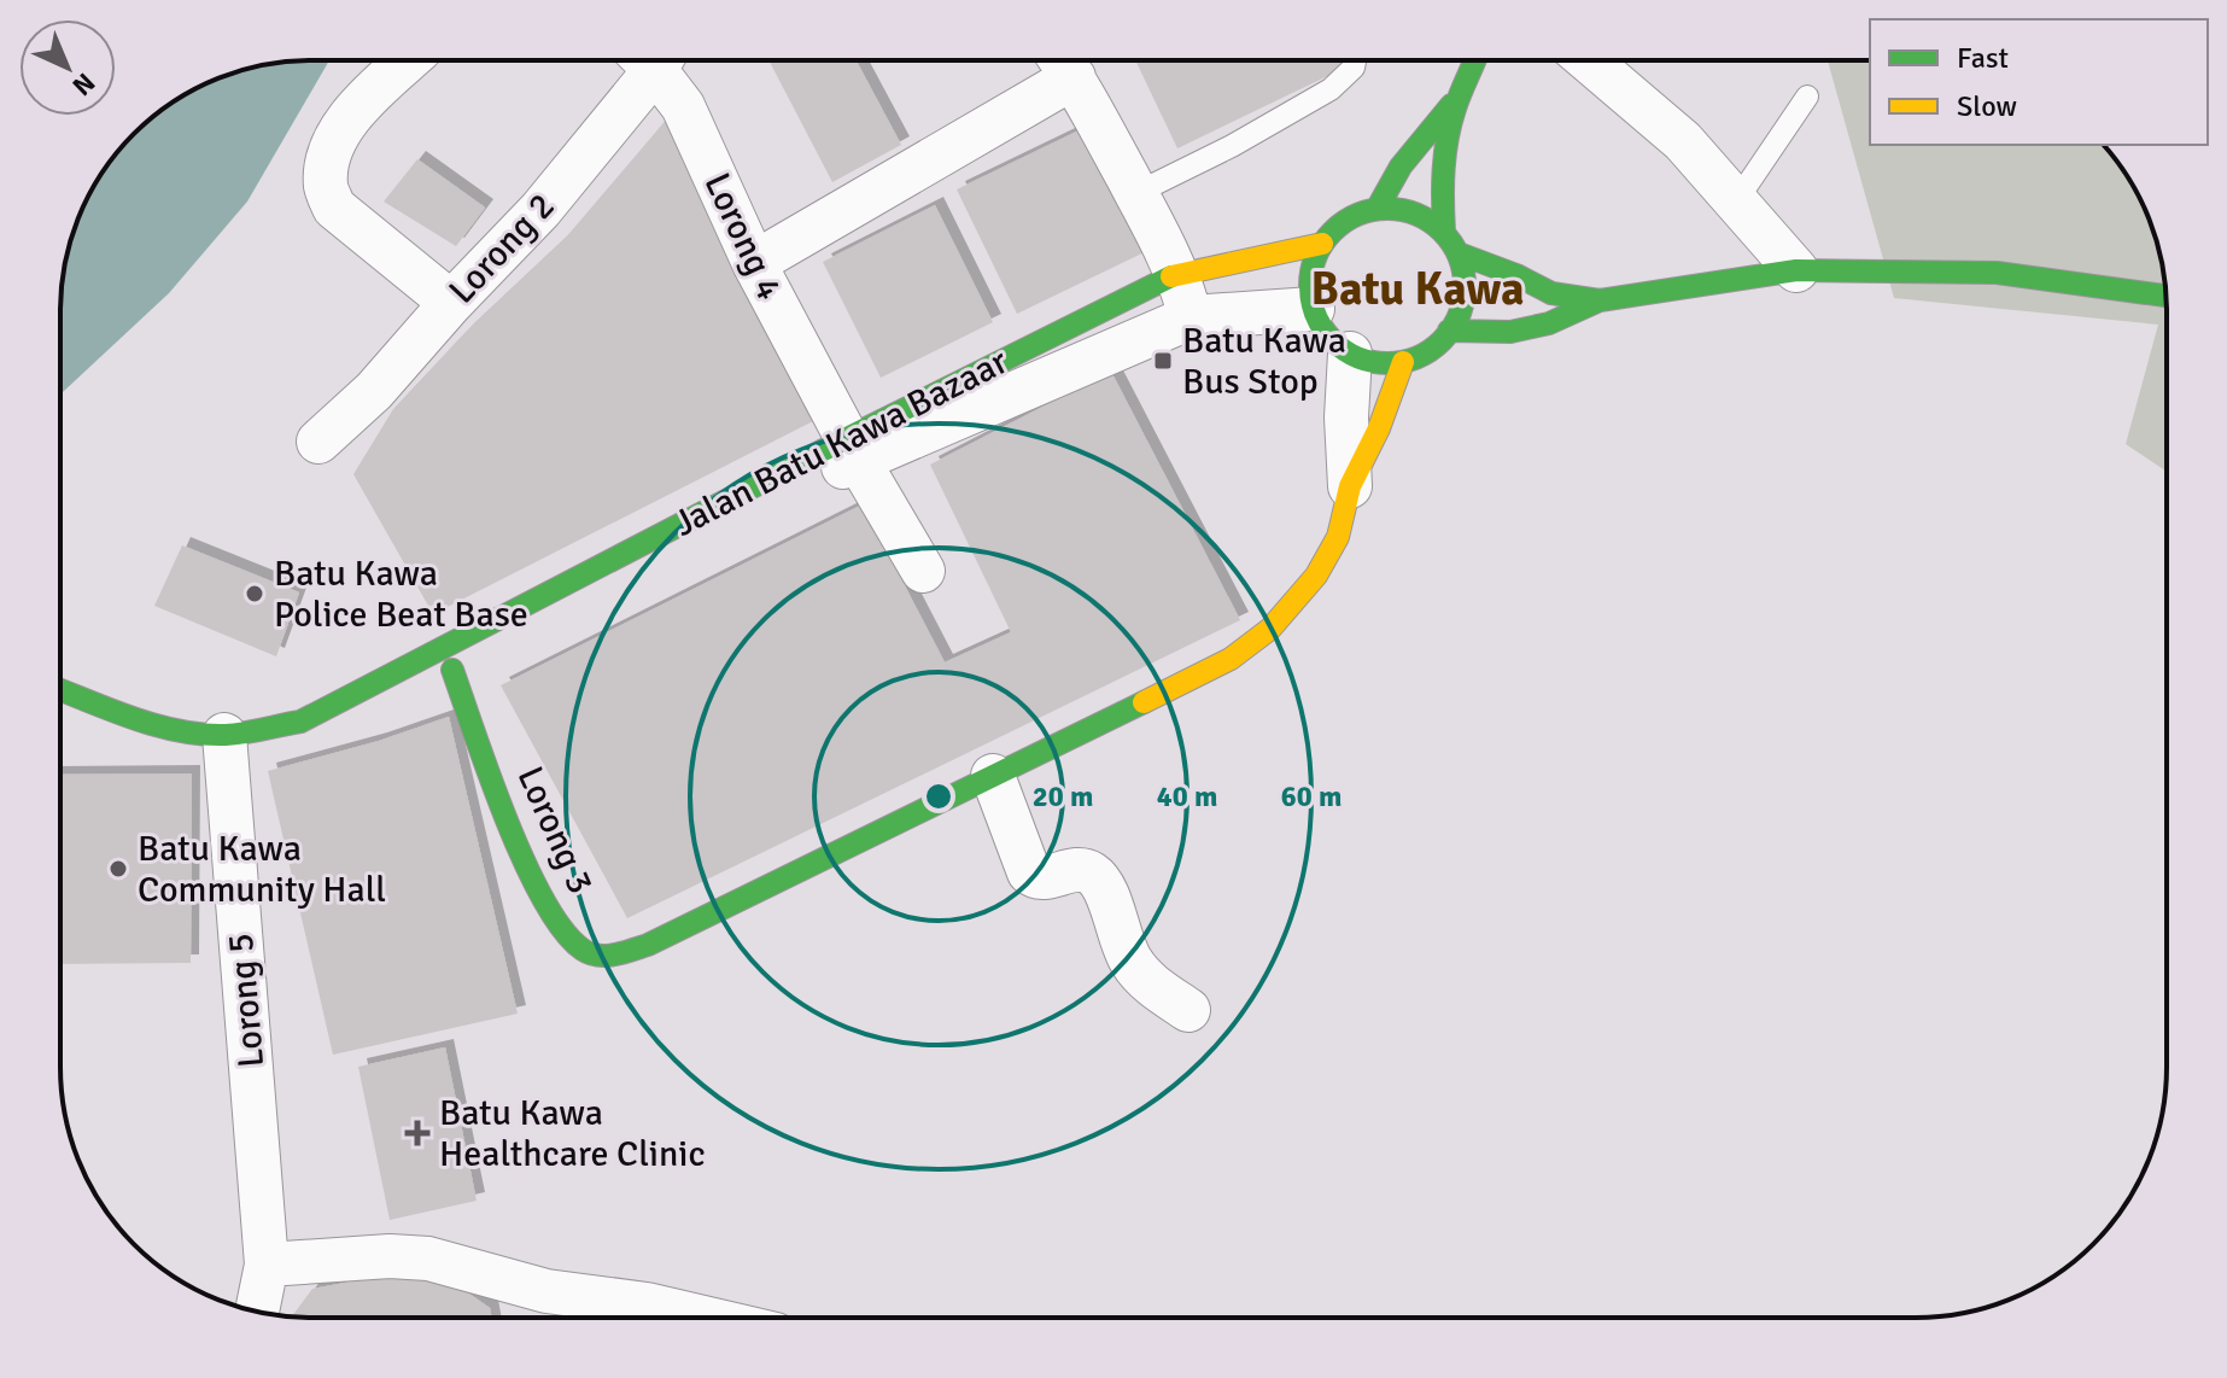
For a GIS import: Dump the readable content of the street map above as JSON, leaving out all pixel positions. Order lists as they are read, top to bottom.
{
  "streets": {
    "street": [
      "Lorong 4",
      "Lorong 2",
      "Jalan Batu Kawa Bazaar",
      "Lorong 3",
      "Lorong 5"
    ]
  },
  "crossings": [
    ["Lorong 4", "Jalan Batu Kawa Bazaar"],
    ["Jalan Batu Kawa Bazaar", "Lorong 3"],
    ["Jalan Batu Kawa Bazaar", "Lorong 5"]
  ],
  "districts": ["Batu Kawa"],
  "places": {
    "transit": ["Batu Kawa Bus Stop"],
    "other": ["Batu Kawa Police Beat Base", "Batu Kawa Community Hall"],
    "health": ["Batu Kawa Healthcare Clinic"]
  },
  "legend": ["Fast", "Slow"],
  "north": "bottom right",
  "rings": ["20 m", "40 m", "60 m"]
}
